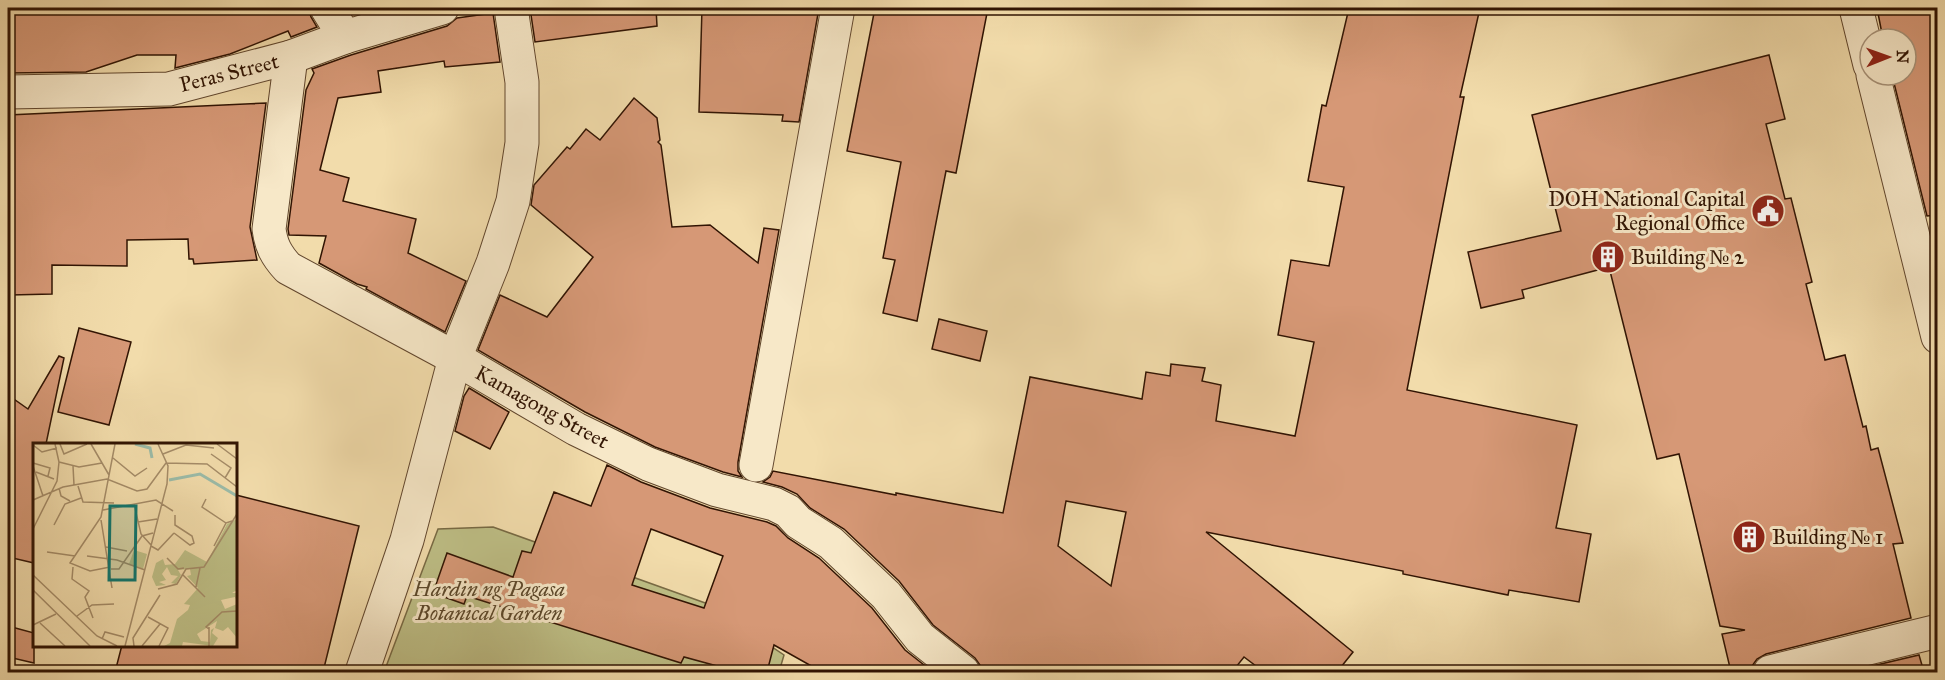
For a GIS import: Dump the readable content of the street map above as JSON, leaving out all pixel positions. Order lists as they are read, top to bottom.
{
  "streets": {
    "street": ["Peras Street", "Kamagong Street"]
  },
  "crossings": [
    ["Peras Street", "Kamagong Street"]
  ],
  "parks": ["Hardin ng Pagasa Botanical Garden"],
  "places": {
    "public building": ["DOH National Capital Regional Office"],
    "building": ["Building № 2", "Building № 1"]
  },
  "north": "right"
}
